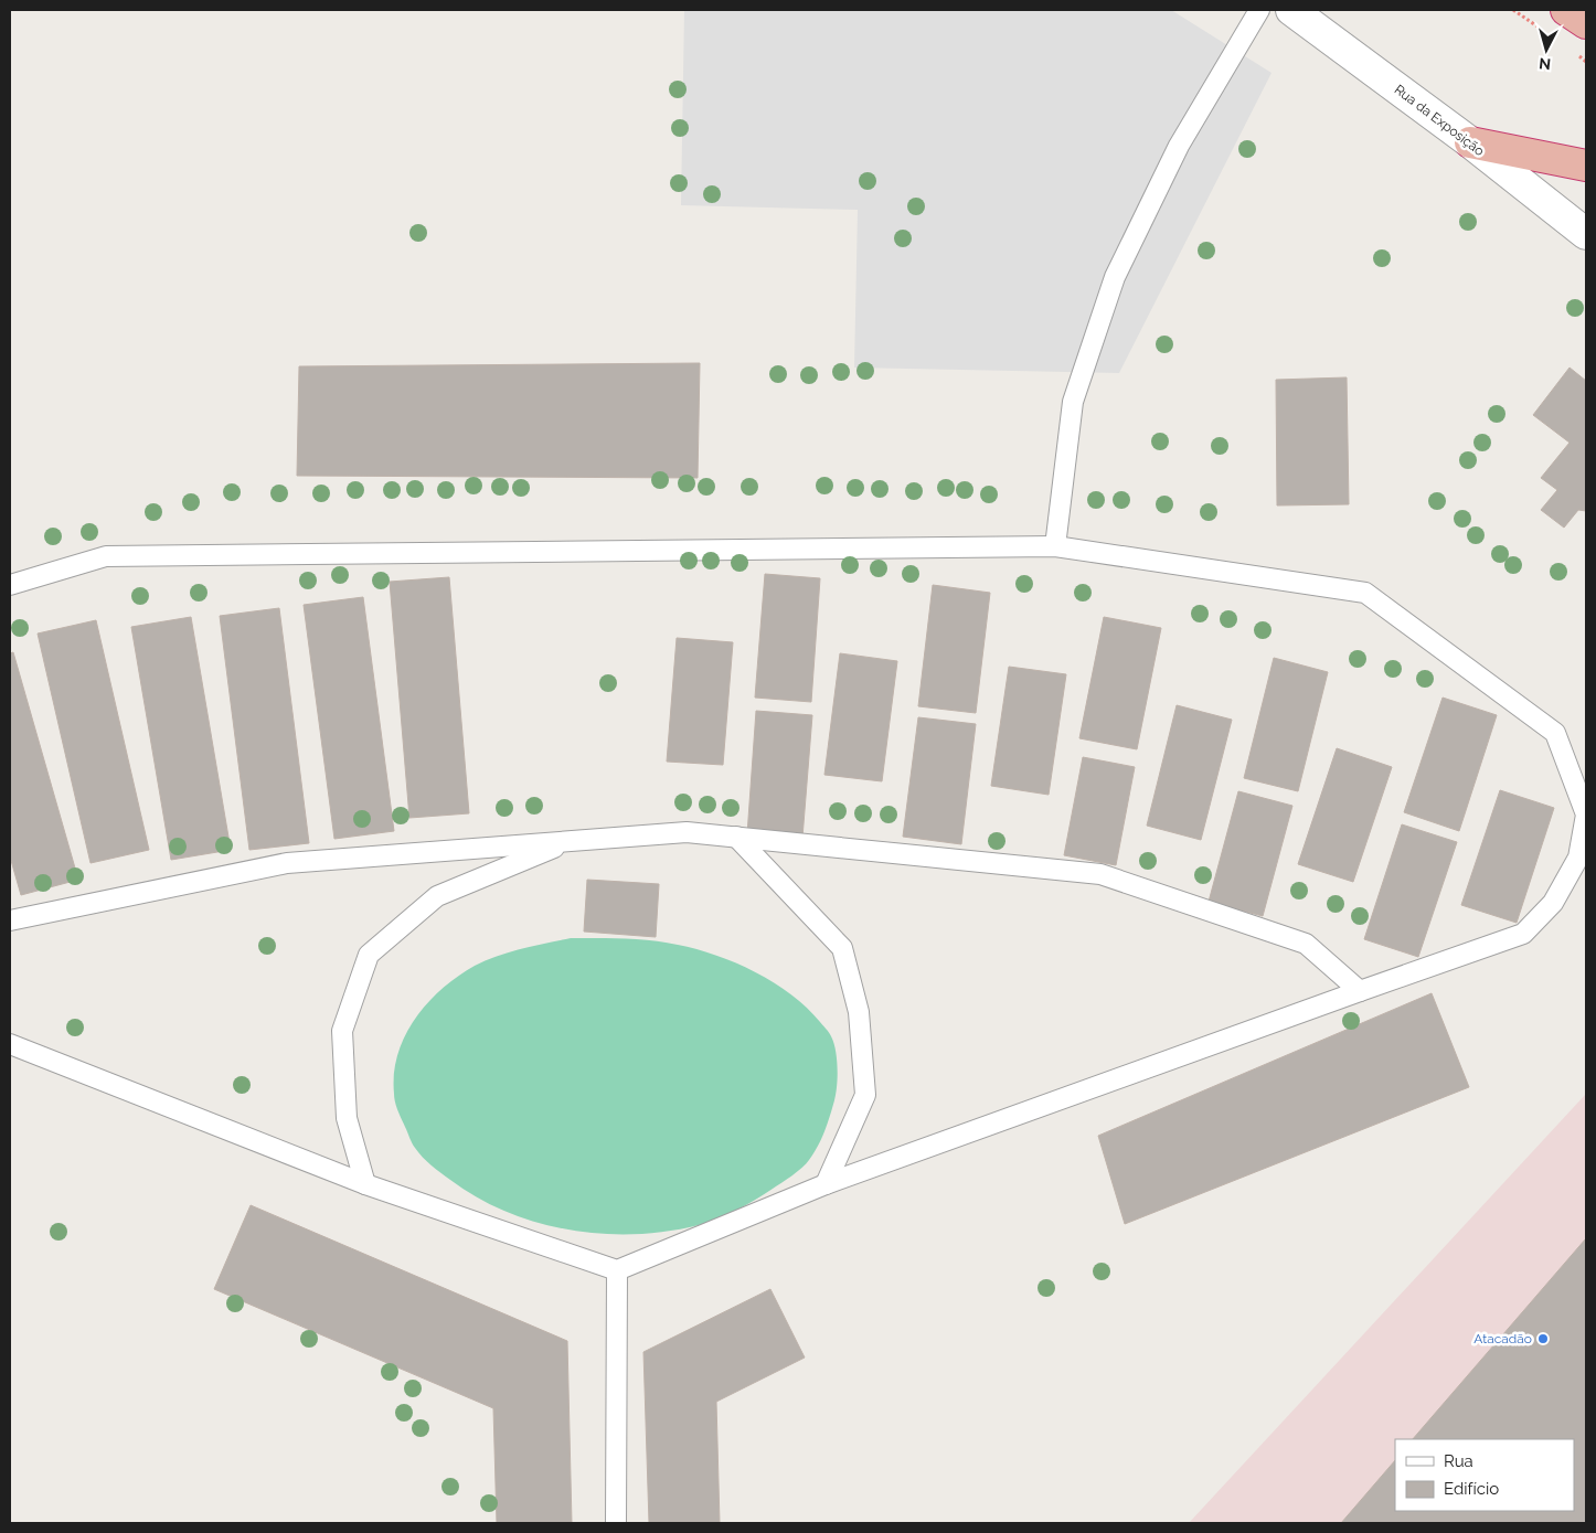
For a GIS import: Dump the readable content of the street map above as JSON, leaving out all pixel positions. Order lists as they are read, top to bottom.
{
  "streets": {
    "street": ["Rua da Exposição"]
  },
  "places": ["Atacadão"],
  "legend": ["Rua", "Edifício"],
  "north": "bottom"
}
